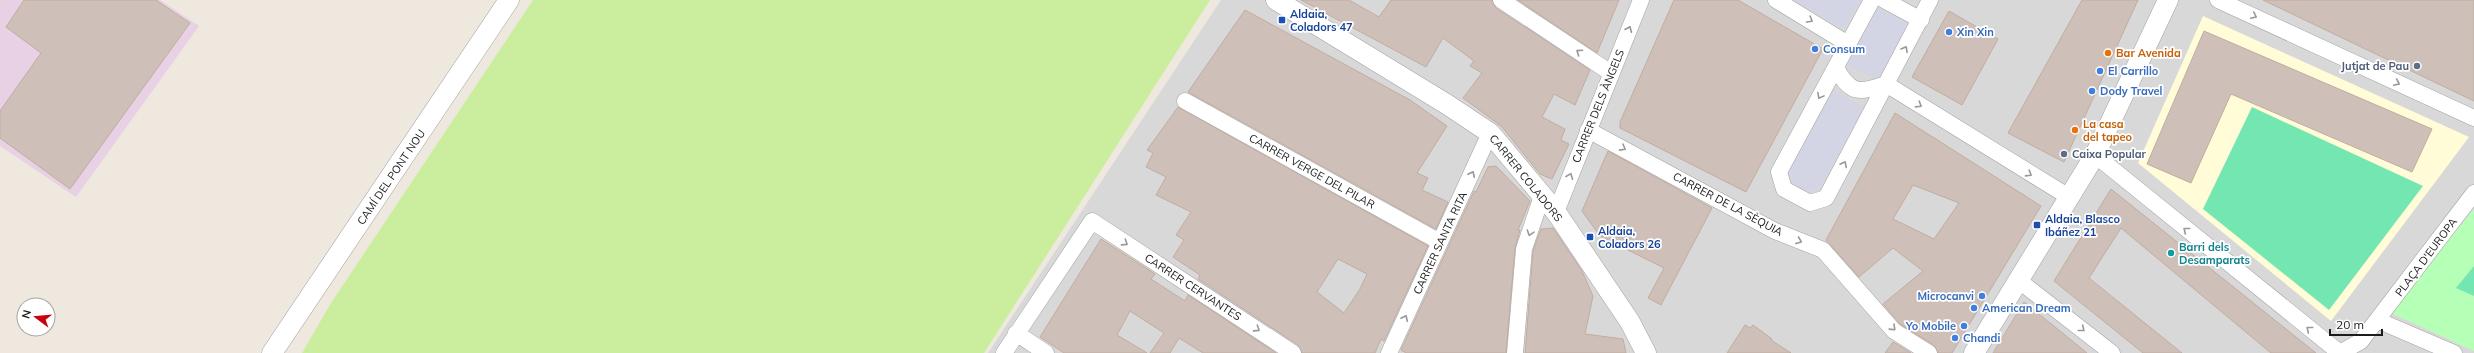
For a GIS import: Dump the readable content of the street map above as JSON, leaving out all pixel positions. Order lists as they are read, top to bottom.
{
  "streets": {
    "street": [
      "CARRER DELS ÀNGELS",
      "CARRER VERGE DEL PILAR",
      "CAMÍ DEL PONT NOU",
      "CARRER COLADORS",
      "CARRER DE LA SÈQUIA",
      "CARRER SANTA RITA",
      "PLAÇA D'EUROPA",
      "CARRER CERVANTES"
    ]
  },
  "crossings": [
    ["CARRER DELS ÀNGELS", "CARRER COLADORS"],
    ["CARRER DELS ÀNGELS", "CARRER DE LA SÈQUIA"],
    ["CARRER VERGE DEL PILAR", "CARRER SANTA RITA"],
    ["CARRER COLADORS", "CARRER SANTA RITA"]
  ],
  "one_way": ["CARRER DELS ÀNGELS", "CARRER DE LA SÈQUIA"],
  "places": {
    "transit": ["Aldaia, Coladors 47", "Aldaia, Blasco Ibáñez 21", "Aldaia, Coladors 26"],
    "other": [
      "Xin Xin",
      "Consum",
      "Bar Avenida",
      "Jutjat de Pau",
      "El Carrillo",
      "Dody Travel",
      "La casa del tapeo",
      "Caixa Popular",
      "Barri dels Desamparats",
      "Microcanvi",
      "American Dream",
      "Yo Mobile",
      "Chandi"
    ]
  },
  "scale_bar": "20 m",
  "north": "left"
}
